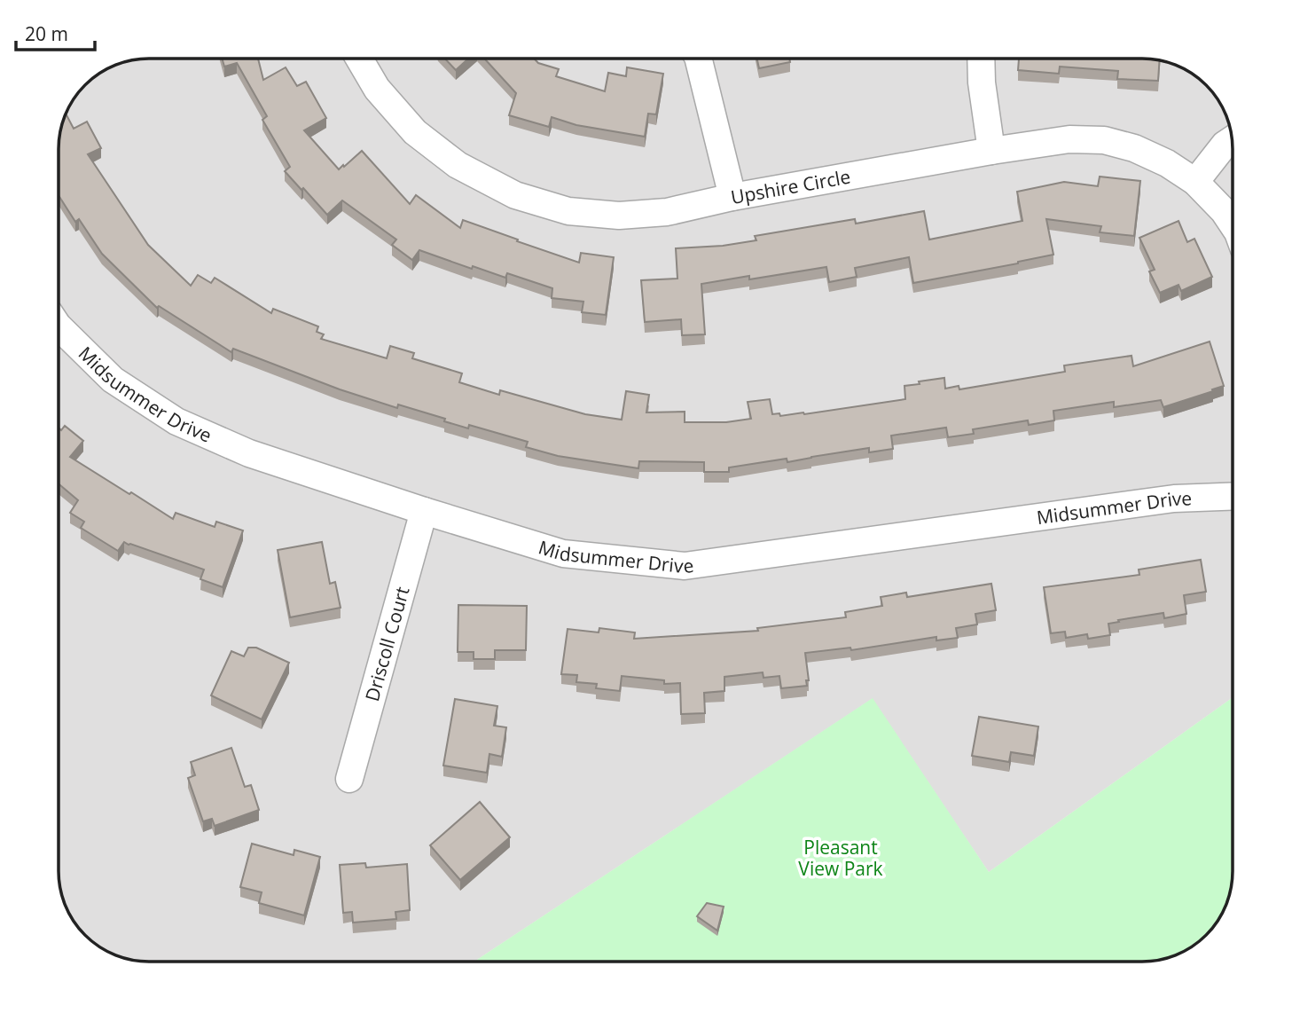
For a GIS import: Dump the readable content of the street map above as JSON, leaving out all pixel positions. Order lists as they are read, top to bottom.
{
  "streets": {
    "street": ["Upshire Circle", "Midsummer Drive", "Driscoll Court"]
  },
  "crossings": [
    ["Midsummer Drive", "Driscoll Court"]
  ],
  "parks": ["Pleasant View Park"],
  "scale_bar": "20 m"
}
